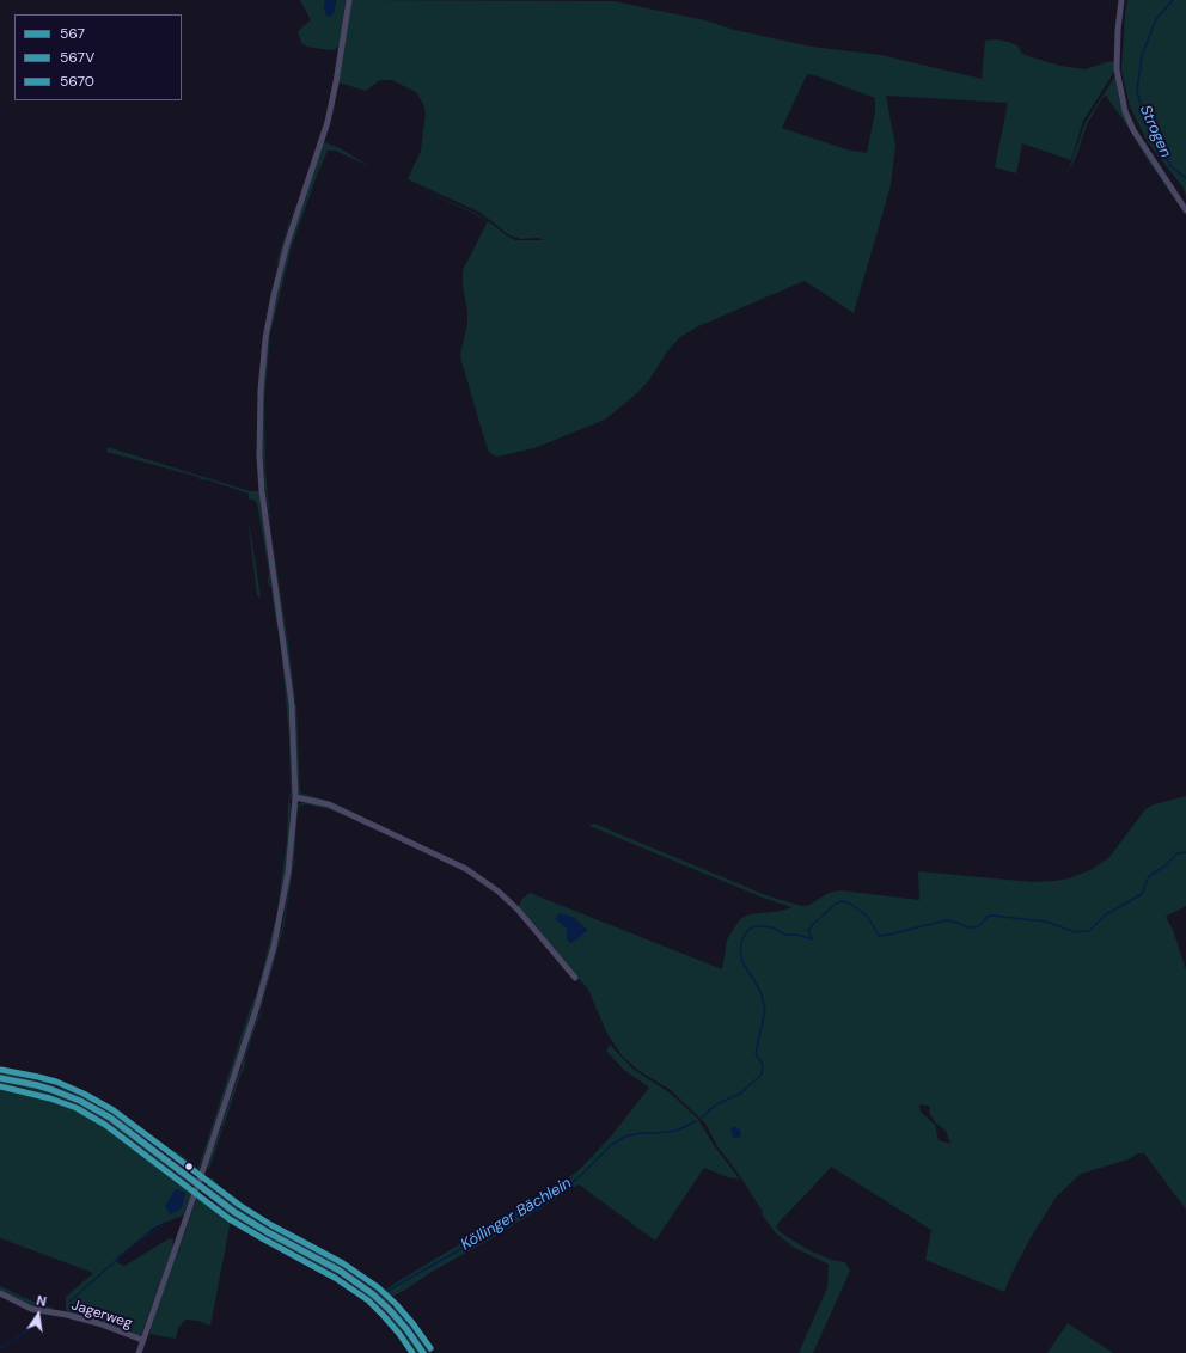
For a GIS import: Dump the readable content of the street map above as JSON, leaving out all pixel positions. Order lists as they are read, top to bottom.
{
  "streets": {
    "street": ["Jagerweg"]
  },
  "water": ["Strogen", "Köllinger Bächlein"],
  "lines": ["transit line 5670", "transit line 567", "transit line 567V"],
  "legend": ["567", "567V", "5670"],
  "north": "top"
}
